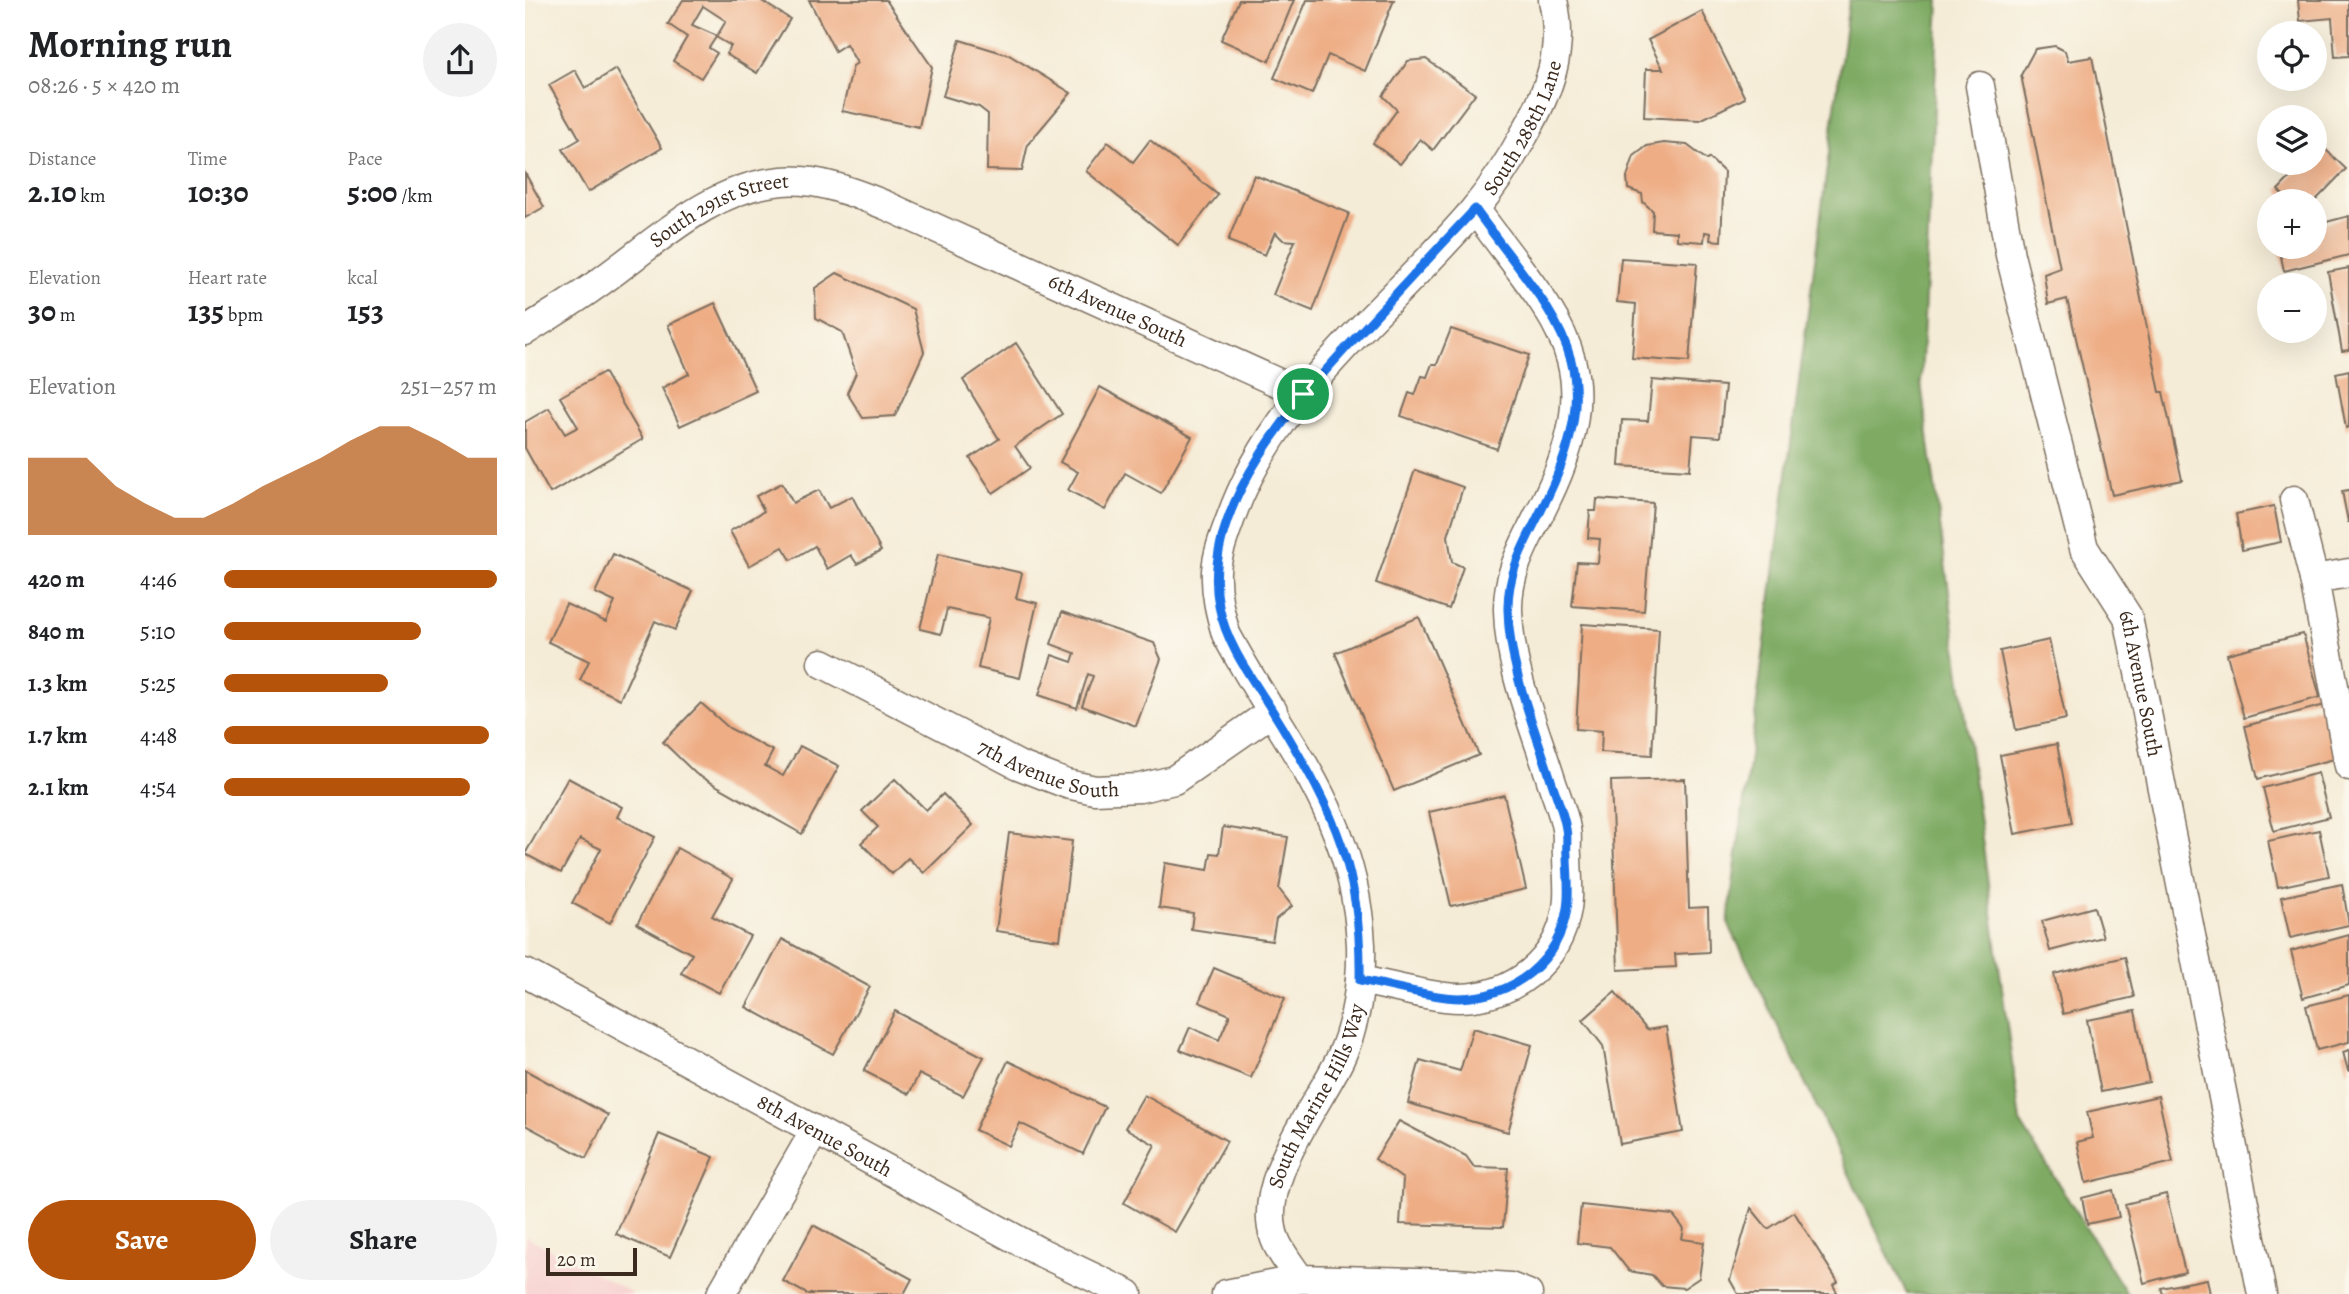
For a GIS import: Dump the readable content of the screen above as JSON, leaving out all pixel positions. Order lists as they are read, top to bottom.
{
  "streets": {
    "street": [
      "South 288th Lane",
      "South 291st Street",
      "6th Avenue South",
      "7th Avenue South",
      "South Marine Hills Way",
      "8th Avenue South"
    ]
  },
  "crossings": [
    ["South 288th Lane", "South Marine Hills Way"],
    ["South 291st Street", "6th Avenue South"],
    ["6th Avenue South", "South Marine Hills Way"],
    ["7th Avenue South", "South Marine Hills Way"]
  ],
  "scale_bar": "20 m",
  "page": {
    "heading": ["Morning run", "08:26 · 5 × 420 m"],
    "map_buttons": ["+", "−"],
    "stats": [
      ["Distance", "2.10 km"],
      ["Time", "10:30"],
      ["Pace", "5:00 /km"],
      ["Elevation", "30 m"],
      ["Heart rate", "135 bpm"],
      ["kcal", "153"]
    ],
    "chart": ["Elevation", "251–257 m"],
    "list": [
      {
        "name": "420 m",
        "note": "4:46"
      },
      {
        "name": "840 m",
        "note": "5:10"
      },
      {
        "name": "1.3 km",
        "note": "5:25"
      },
      {
        "name": "1.7 km",
        "note": "4:48"
      },
      {
        "name": "2.1 km",
        "note": "4:54"
      }
    ],
    "buttons": ["Save", "Share"],
    "scale": "20 m"
  }
}
